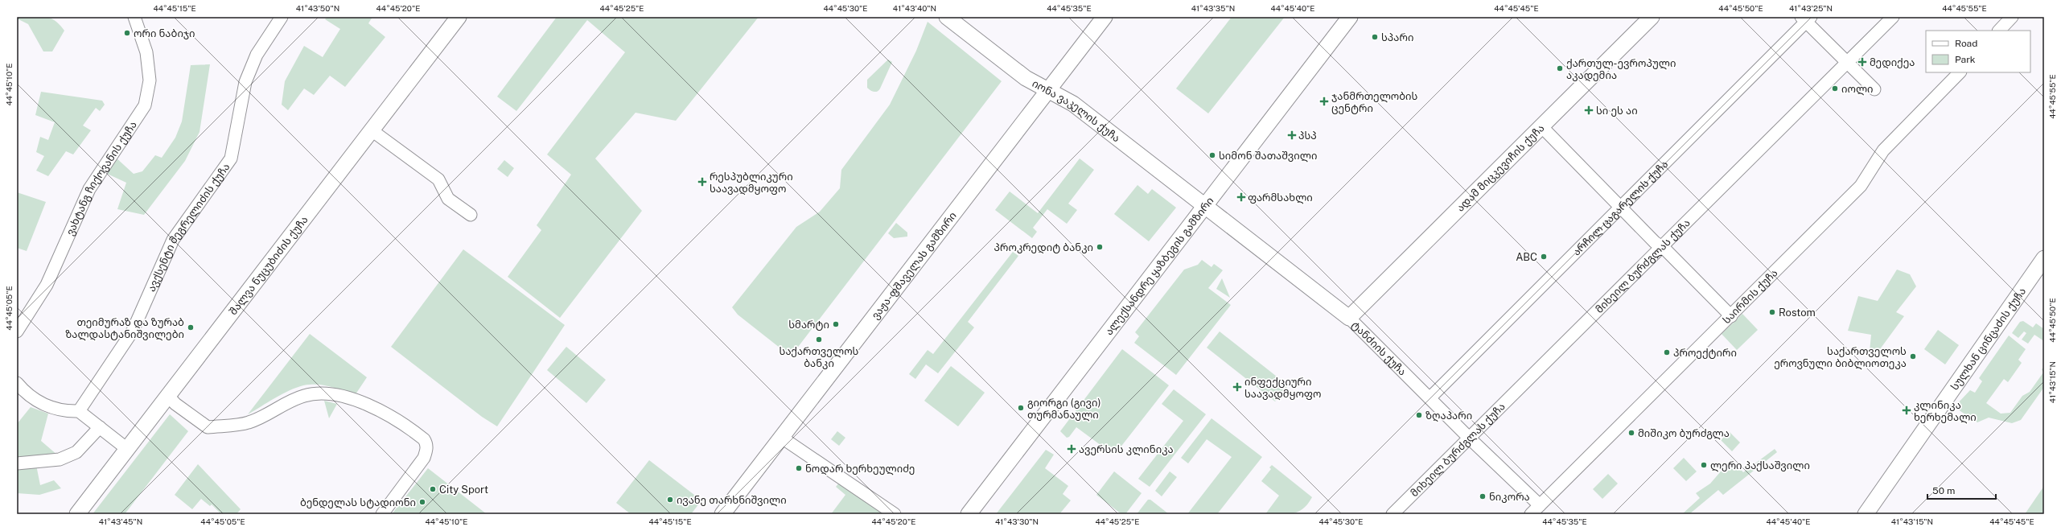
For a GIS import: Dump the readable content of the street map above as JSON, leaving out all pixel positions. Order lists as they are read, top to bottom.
{
  "streets": {
    "main road": [
      "იონა ვაკელის ქუჩა",
      "ადამ მიცკევიჩის ქუჩა",
      "შალვა ნუცუბიძის ქუჩა",
      "ვაჟა-ფშაველას გამზირი",
      "ალექსანდრე ყაზბეგის გამზირი",
      "სულხან ცინცაძის ქუჩა",
      "ტანძიის ქუჩა"
    ],
    "street": [
      "ვახტანგ ჩიქოვანის ქუჩა",
      "არჩილ ცაგარელის ქუჩა",
      "ავქსენტი მეგრელიძის ქუჩა",
      "მიხეილ ბურძგლას ქუჩა",
      "საირმის ქუჩა"
    ]
  },
  "crossings": [
    ["იონა ვაკელის ქუჩა", "ვაჟა-ფშაველას გამზირი"],
    ["იონა ვაკელის ქუჩა", "ალექსანდრე ყაზბეგის გამზირი"],
    ["იონა ვაკელის ქუჩა", "ტანძიის ქუჩა"],
    ["ადამ მიცკევიჩის ქუჩა", "ტანძიის ქუჩა"],
    ["არჩილ ცაგარელის ქუჩა", "ტანძიის ქუჩა"],
    ["მიხეილ ბურძგლას ქუჩა", "ტანძიის ქუჩა"],
    ["ალექსანდრე ყაზბეგის გამზირი", "ტანძიის ქუჩა"],
    ["საირმის ქუჩა", "ტანძიის ქუჩა"]
  ],
  "places": {
    "other": [
      "ორი ნაბიჯი",
      "სპარი",
      "ქართულ-ევროპული აკადემია",
      "იოლი",
      "სიმონ შათაშვილი",
      "პროკრედიტ ბანკი",
      "ABC",
      "Rostom",
      "სმარტი",
      "თეიმურაზ და ზურაბ ზალდასტანიშვილები",
      "საქართველოს ბანკი",
      "პროექტირი",
      "საქართველოს ეროვნული ბიბლიოთეკა",
      "გიორგი (გივი) თურმანაული",
      "ზღაპარი",
      "მიშიკო ბურძგლა",
      "ლერი პაქსაშვილი",
      "ნოდარ ხერხეულიძე",
      "City Sport",
      "ნიკორა",
      "ივანე თარხნიშვილი",
      "ბენდელას სტადიონი"
    ],
    "health": [
      "მედიქეა",
      "ჯანმრთელობის ცენტრი",
      "სი ეს აი",
      "პსპ",
      "რესპუბლიკური საავადმყოფო",
      "ფარმსახლი",
      "ინფექციური საავადმყოფო",
      "კლინიკა ხერხემალი",
      "ავერსის კლინიკა"
    ]
  },
  "legend": ["Road", "Park"],
  "scale_bar": "50 m",
  "coordinates": [
    "44°45'15\"E",
    "41°43'50\"N",
    "44°45'20\"E",
    "44°45'25\"E",
    "44°45'30\"E",
    "41°43'40\"N",
    "44°45'35\"E",
    "41°43'35\"N",
    "44°45'40\"E",
    "44°45'45\"E",
    "44°45'50\"E",
    "41°43'25\"N",
    "44°45'55\"E",
    "44°45'10\"E",
    "44°45'05\"E",
    "41°43'15\"N",
    "41°43'45\"N",
    "41°43'30\"N"
  ]
}
